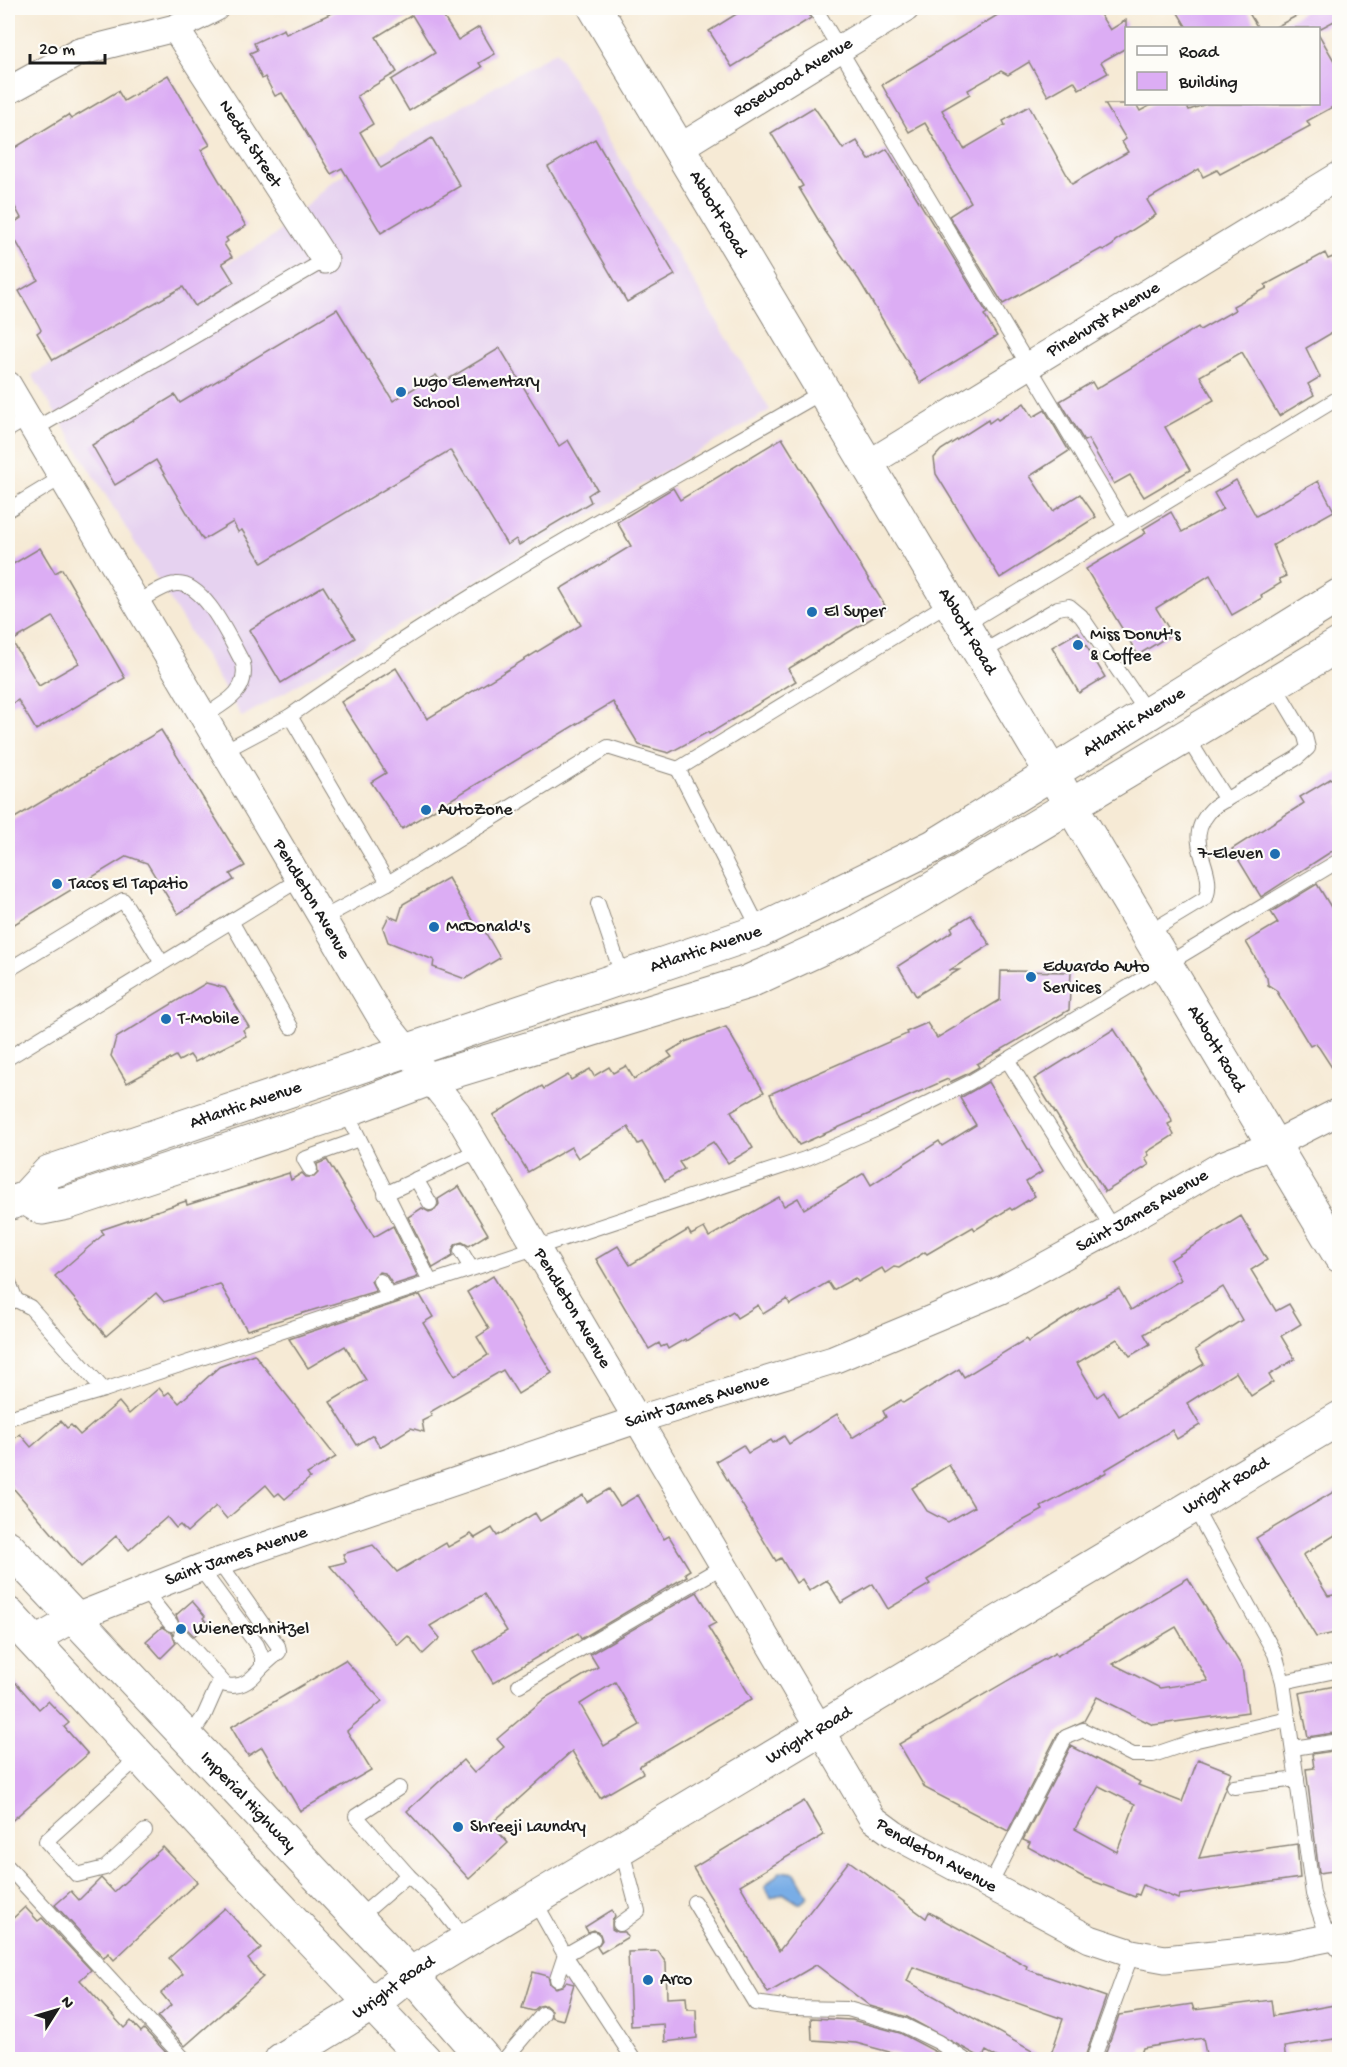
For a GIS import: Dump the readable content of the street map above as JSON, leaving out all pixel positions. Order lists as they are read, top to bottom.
{
  "streets": {
    "main road": [
      "Abbott Road",
      "Atlantic Avenue",
      "Wright Road",
      "Imperial Highway"
    ],
    "street": [
      "Rosewood Avenue",
      "Nedra Street",
      "Pinehurst Avenue",
      "Pendleton Avenue",
      "Saint James Avenue"
    ]
  },
  "crossings": [
    ["Rosewood Avenue", "Abbott Road"],
    ["Abbott Road", "Pinehurst Avenue"],
    ["Abbott Road", "Atlantic Avenue"],
    ["Abbott Road", "Saint James Avenue"],
    ["Atlantic Avenue", "Pendleton Avenue"],
    ["Pendleton Avenue", "Saint James Avenue"],
    ["Pendleton Avenue", "Wright Road"],
    ["Saint James Avenue", "Imperial Highway"],
    ["Wright Road", "Imperial Highway"]
  ],
  "places": [
    "Lugo Elementary School",
    "El Super",
    "Miss Donut's & Coffee",
    "AutoZone",
    "7-Eleven",
    "Tacos El Tapatio",
    "McDonald's",
    "Eduardo Auto Services",
    "T-Mobile",
    "Wienerschnitzel",
    "Shreeji Laundry",
    "Arco"
  ],
  "legend": ["Road", "Building"],
  "scale_bar": "20 m",
  "north": "top right"
}
